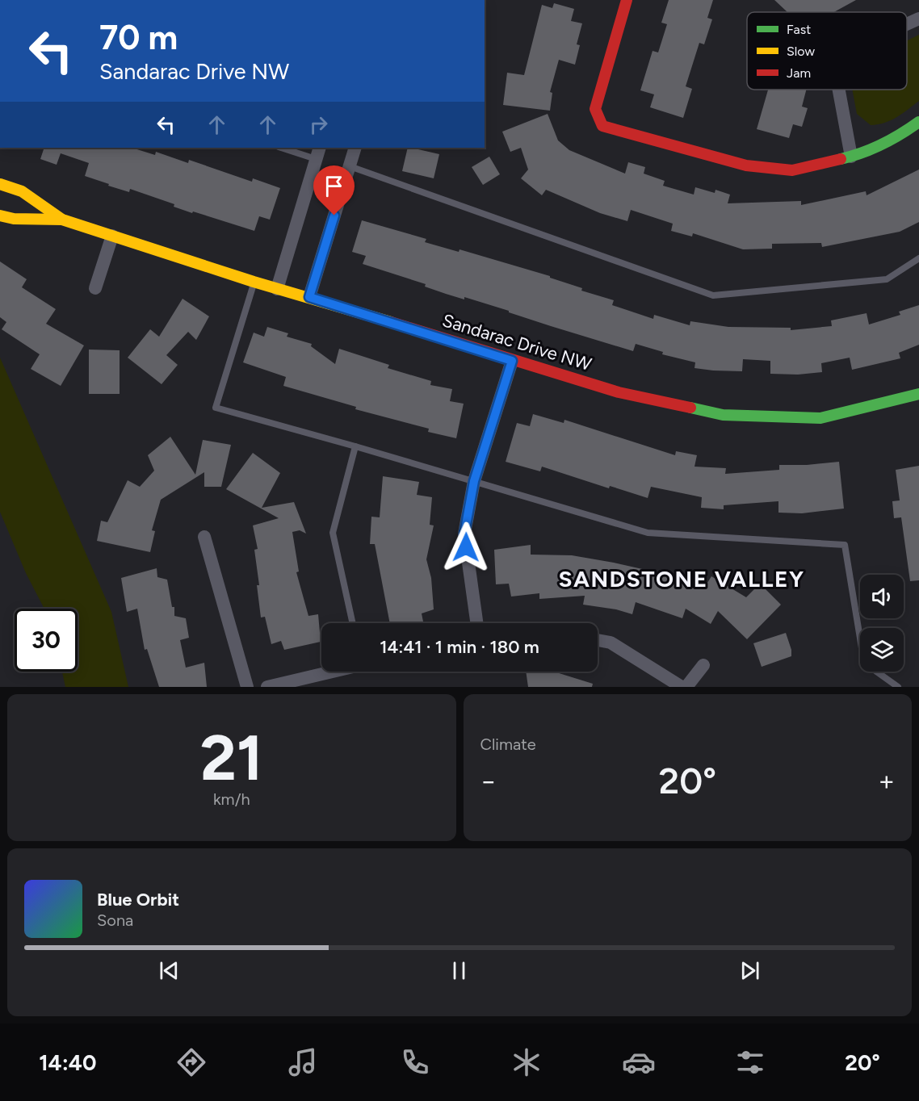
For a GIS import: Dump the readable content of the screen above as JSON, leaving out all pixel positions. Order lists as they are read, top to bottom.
{
  "streets": {
    "street": ["Sandarac Drive NW"]
  },
  "districts": ["SANDSTONE VALLEY"],
  "legend": ["Fast", "Slow", "Jam"],
  "page": {
    "turn": ["70 m", "Sandarac Drive NW"],
    "limit": "30",
    "trip": "14:41 · 1 min · 180 m",
    "tile": [
      ["21", "km/h"],
      "Climate"
    ],
    "heat": ["−", "20°", "+"],
    "song": ["Blue Orbit", "Sona"],
    "tabs": ["14:40", "20°"]
  }
}
